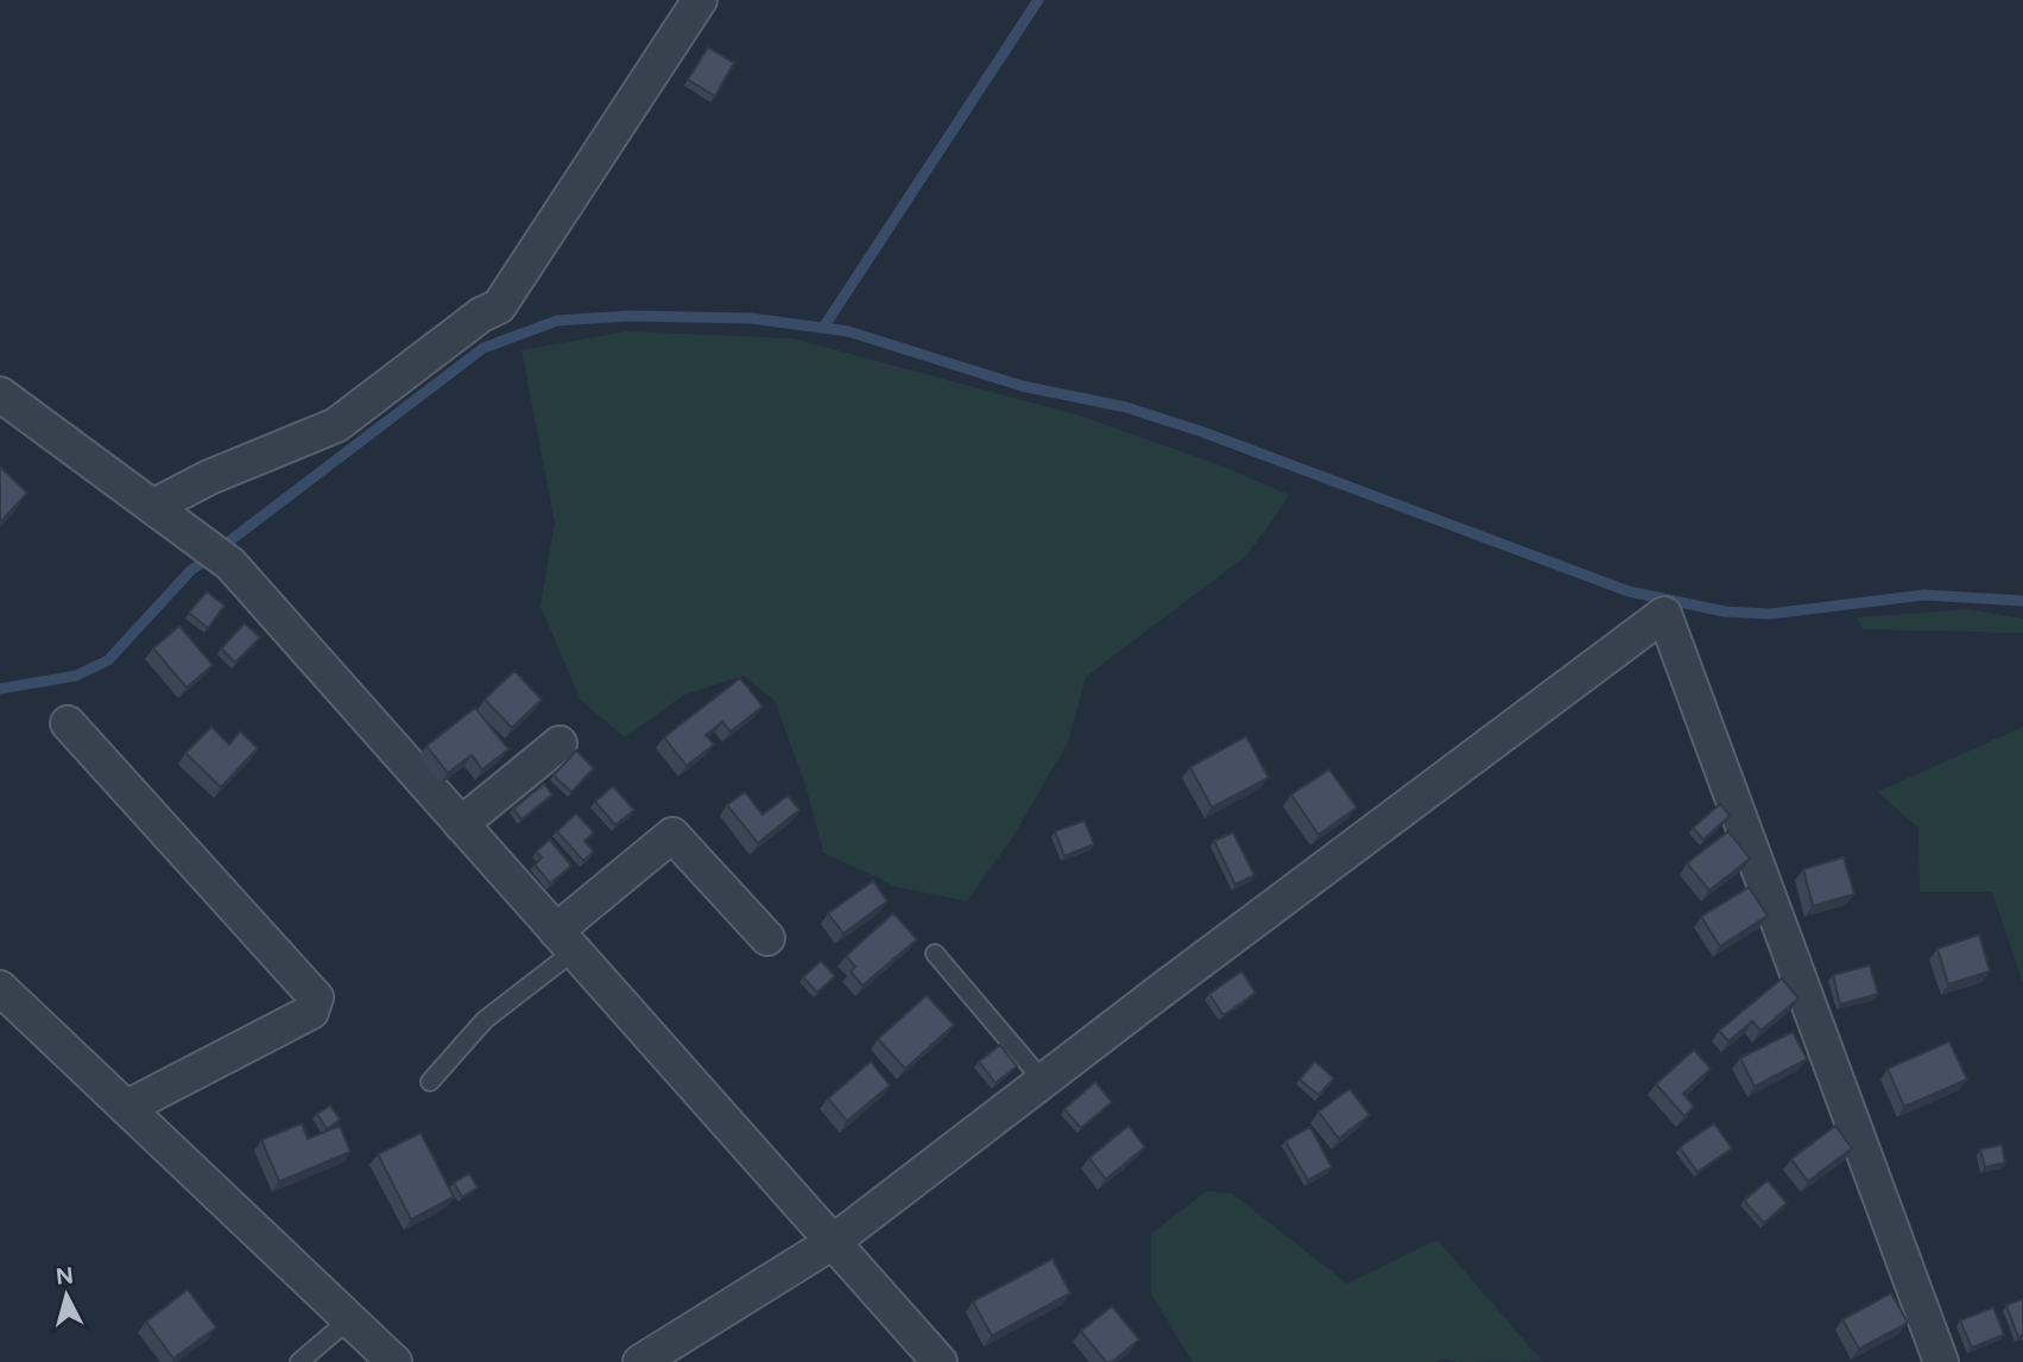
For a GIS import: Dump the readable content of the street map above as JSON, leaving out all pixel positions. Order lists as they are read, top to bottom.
{
  "north": "top"
}
